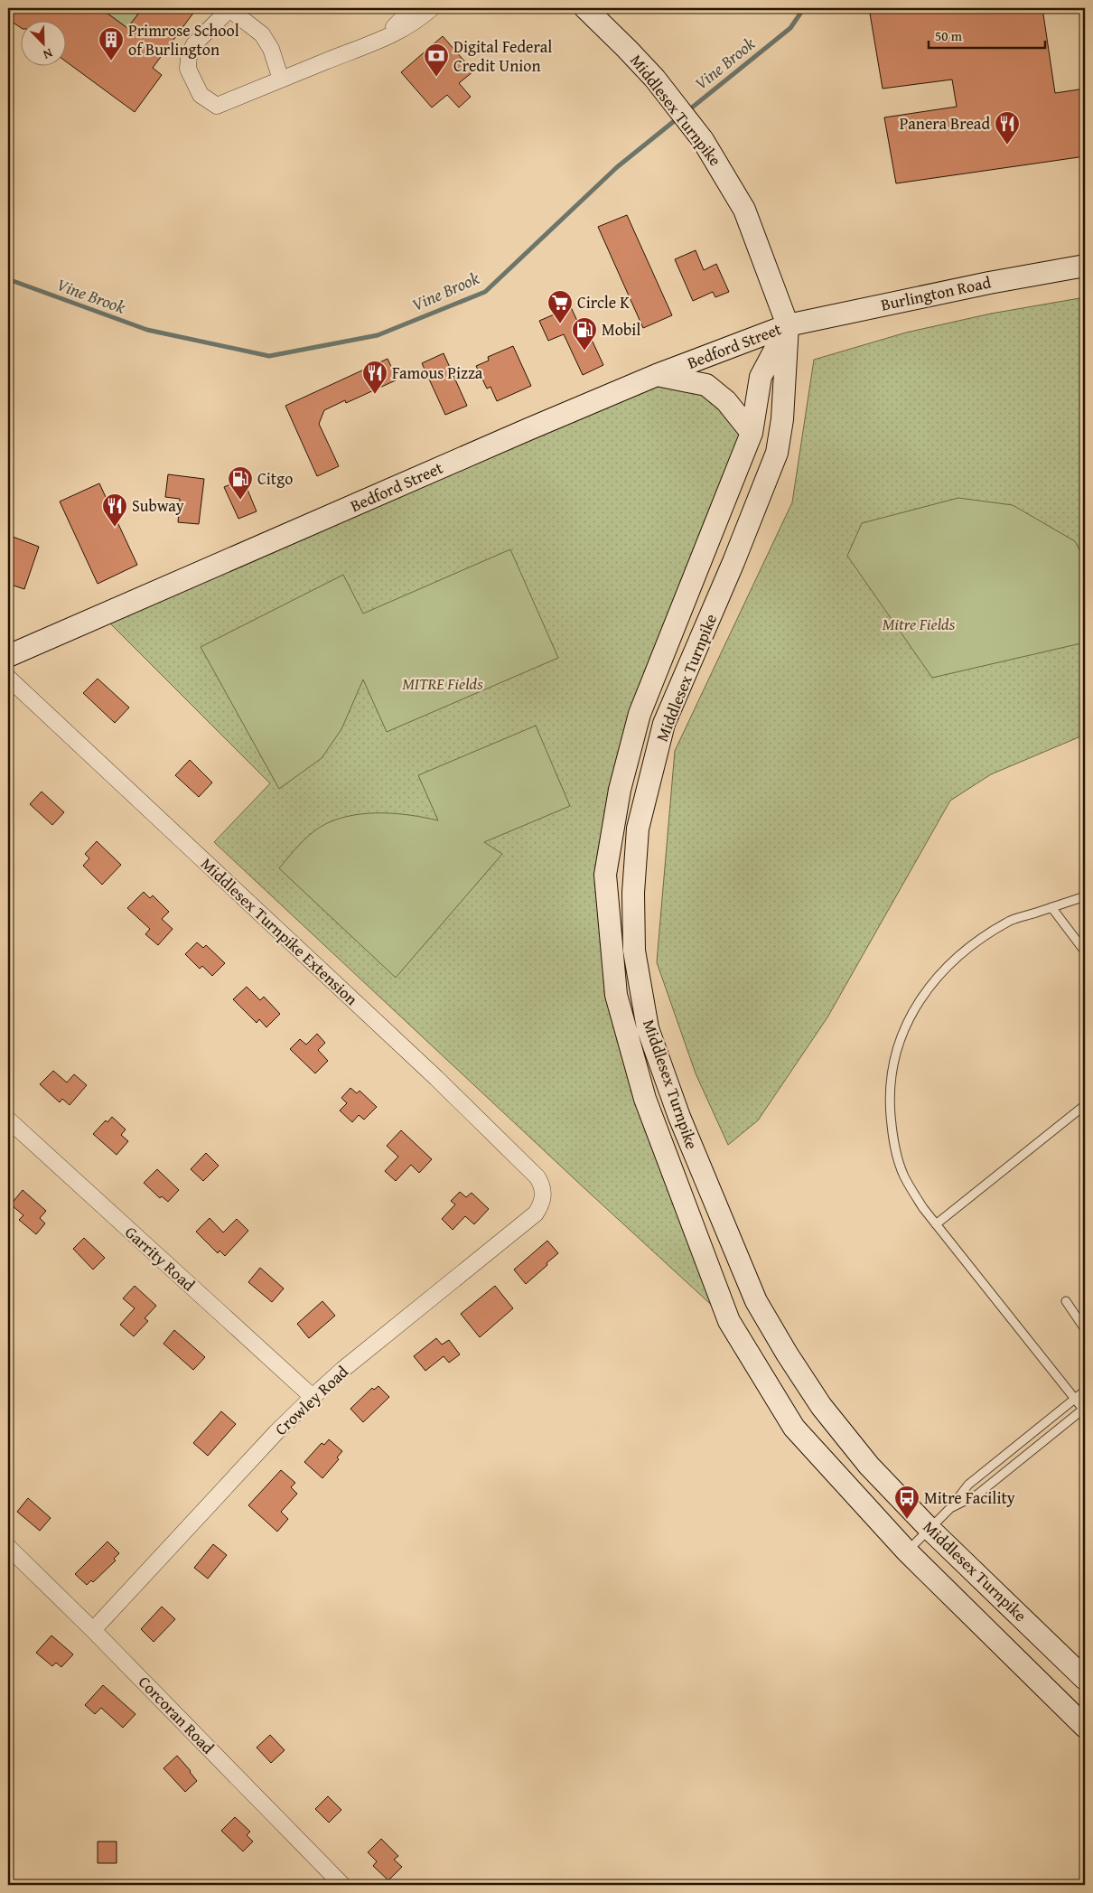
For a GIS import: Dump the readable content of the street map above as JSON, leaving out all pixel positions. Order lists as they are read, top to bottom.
{
  "streets": {
    "main road": ["Middlesex Turnpike", "Burlington Road", "Bedford Street"],
    "street": [
      "Middlesex Turnpike Extension",
      "Garrity Road",
      "Crowley Road",
      "Corcoran Road"
    ]
  },
  "crossings": [
    ["Middlesex Turnpike", "Burlington Road"],
    ["Middlesex Turnpike", "Bedford Street"],
    ["Burlington Road", "Bedford Street"],
    ["Middlesex Turnpike Extension", "Crowley Road"],
    ["Garrity Road", "Crowley Road"],
    ["Crowley Road", "Corcoran Road"]
  ],
  "water": ["Vine Brook"],
  "parks": ["Mitre Fields", "MITRE Fields"],
  "places": {
    "building": ["Primrose School of Burlington"],
    "bank": ["Digital Federal Credit Union"],
    "restaurant": ["Panera Bread", "Famous Pizza", "Subway"],
    "supermarket": ["Circle K"],
    "fuel station": ["Mobil", "Citgo"],
    "bus stop": ["Mitre Facility"]
  },
  "scale_bar": "50 m",
  "north": "bottom right"
}
